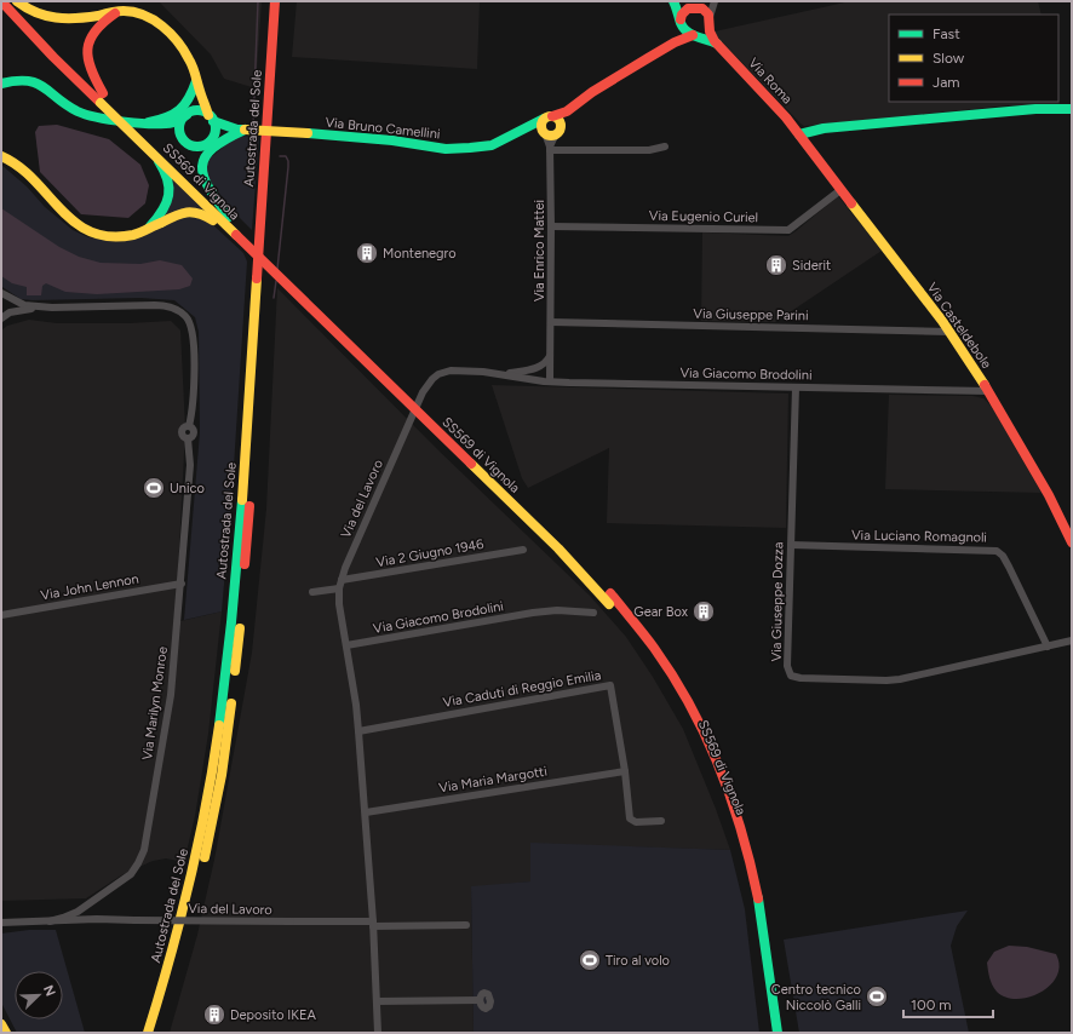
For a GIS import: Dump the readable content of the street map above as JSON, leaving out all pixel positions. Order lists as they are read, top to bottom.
{
  "streets": {
    "main road": [
      "Via Roma",
      "Autostrada del Sole",
      "Via Bruno Camellini",
      "SS569 di Vignola",
      "Via Casteldebole"
    ],
    "street": [
      "Via Eugenio Curiel",
      "Via Enrico Mattei",
      "Via Giuseppe Parini",
      "Via Giacomo Brodolini",
      "Via del Lavoro",
      "Via Luciano Romagnoli",
      "Via 2 Giugno 1946",
      "Via John Lennon",
      "Via Giuseppe Dozza",
      "Via Caduti di Reggio Emilia",
      "Via Marilyn Monroe",
      "Via Maria Margotti"
    ]
  },
  "crossings": [
    ["Via Roma", "Via Casteldebole"],
    ["Via Bruno Camellini", "Via Enrico Mattei"],
    ["Via Eugenio Curiel", "Via Enrico Mattei"],
    ["Via Eugenio Curiel", "Via Casteldebole"],
    ["Via Enrico Mattei", "Via Giuseppe Parini"],
    ["Via Enrico Mattei", "Via Giacomo Brodolini"],
    ["Via Giuseppe Parini", "Via Casteldebole"],
    ["Via Casteldebole", "Via Giacomo Brodolini"],
    ["Via Giacomo Brodolini", "Via del Lavoro"],
    ["Via Giacomo Brodolini", "Via Giuseppe Dozza"],
    ["Via del Lavoro", "Via 2 Giugno 1946"],
    ["Via del Lavoro", "Via Caduti di Reggio Emilia"],
    ["Via del Lavoro", "Via Marilyn Monroe"],
    ["Via del Lavoro", "Via Maria Margotti"],
    ["Via Luciano Romagnoli", "Via Giuseppe Dozza"],
    ["Via John Lennon", "Via Marilyn Monroe"],
    ["Via Caduti di Reggio Emilia", "Via Maria Margotti"]
  ],
  "places": {
    "building": [
      "Montenegro",
      "Siderit",
      "Gear Box",
      "Deposito IKEA"
    ],
    "sports": ["Unico", "Tiro al volo", "Centro tecnico Niccolò Galli"]
  },
  "legend": ["Fast", "Slow", "Jam"],
  "scale_bar": "100 m",
  "north": "top right"
}
